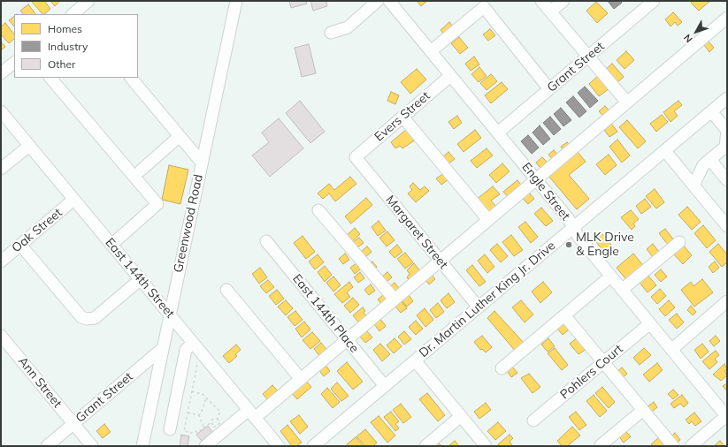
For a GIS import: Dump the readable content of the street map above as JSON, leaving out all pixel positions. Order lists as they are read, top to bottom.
{
  "streets": {
    "street": [
      "Grant Street",
      "Evers Street",
      "Engle Street",
      "Greenwood Road",
      "Oak Street",
      "Margaret Street",
      "East 144th Street",
      "Dr. Martin Luther King Jr. Drive",
      "East 144th Place",
      "Pohlers Court",
      "Ann Street"
    ]
  },
  "crossings": [
    ["Grant Street", "Engle Street"],
    ["Grant Street", "Greenwood Road"],
    ["Grant Street", "Ann Street"],
    ["Evers Street", "Engle Street"],
    ["Evers Street", "Margaret Street"],
    ["Engle Street", "Dr. Martin Luther King Jr. Drive"],
    ["Engle Street", "Pohlers Court"],
    ["Greenwood Road", "East 144th Street"],
    ["Oak Street", "East 144th Street"],
    ["Margaret Street", "Dr. Martin Luther King Jr. Drive"],
    ["Dr. Martin Luther King Jr. Drive", "East 144th Place"]
  ],
  "places": ["MLK Drive & Engle"],
  "legend": ["Homes", "Industry", "Other"],
  "north": "bottom left"
}
